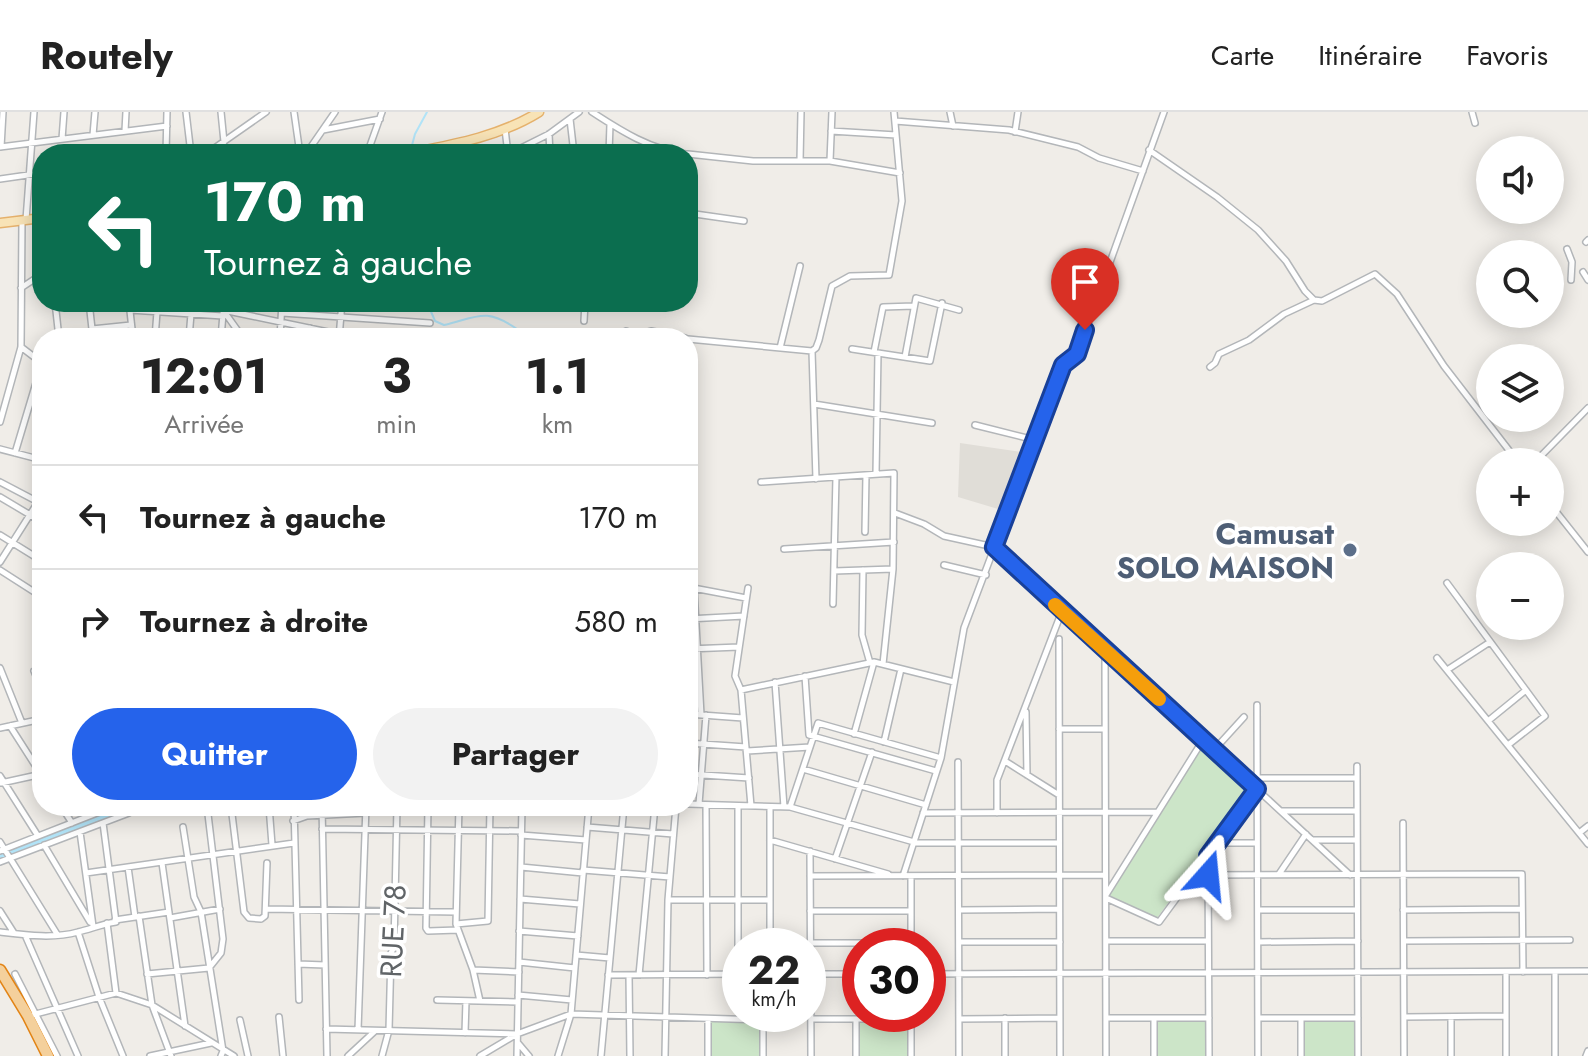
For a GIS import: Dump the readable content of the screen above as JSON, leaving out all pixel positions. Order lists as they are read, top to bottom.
{
  "streets": {
    "street": ["RUE 78"]
  },
  "places": ["Camusat SOLO MAISON"],
  "page": {
    "header": "Routely",
    "nav": ["Carte", "Itinéraire", "Favoris"],
    "map_buttons": ["+", "−"],
    "turn": ["170 m", "Tournez à gauche"],
    "eta": [
      "12:01",
      "Arrivée",
      "3",
      "min",
      "1.1",
      "km"
    ],
    "list": [
      {
        "name": "Tournez à gauche",
        "value": "170 m"
      },
      {
        "name": "Tournez à droite",
        "value": "580 m"
      }
    ],
    "buttons": ["Quitter", "Partager"],
    "speed": "22 km/h",
    "limit": "30"
  }
}
